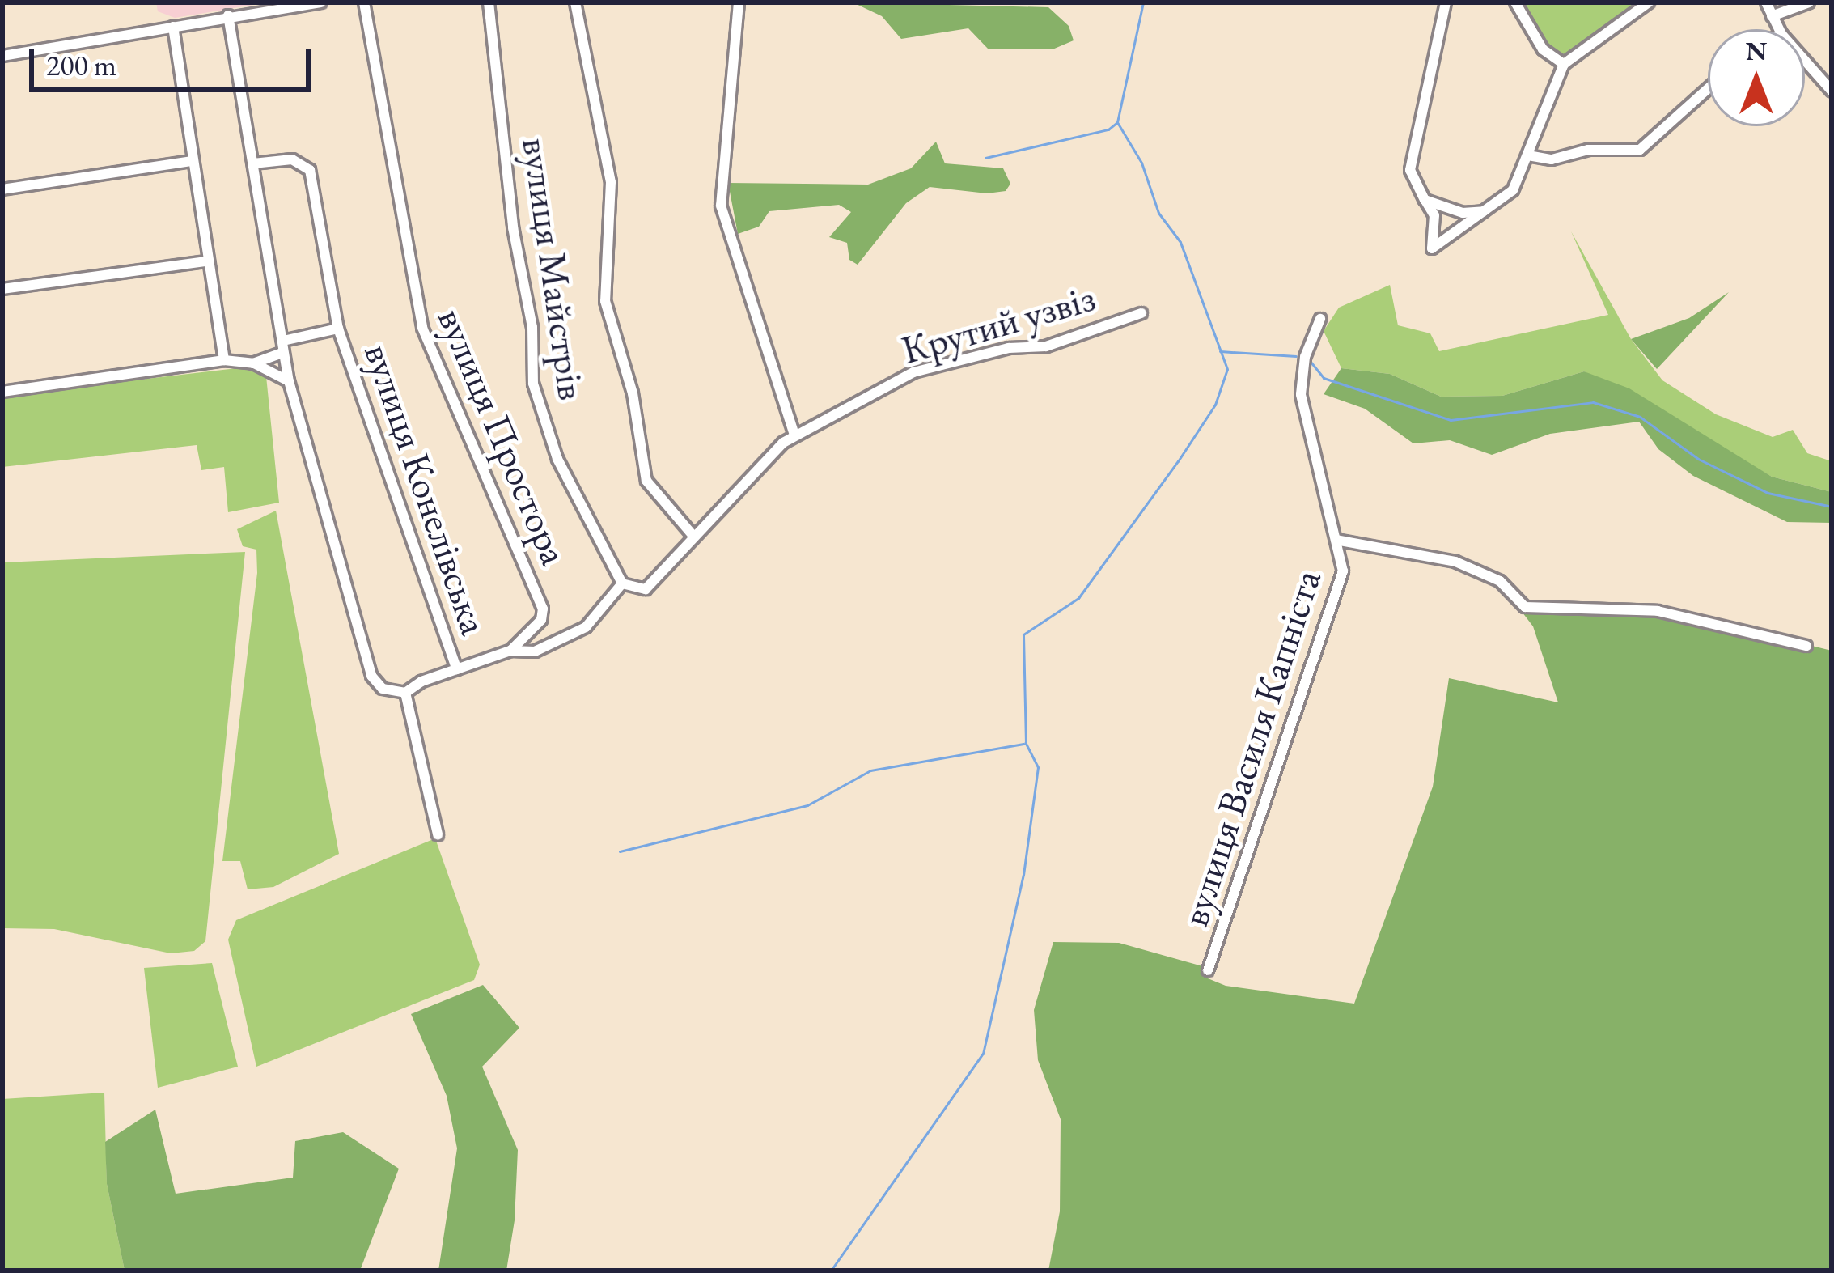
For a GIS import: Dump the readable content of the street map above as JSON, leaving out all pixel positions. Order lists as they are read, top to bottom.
{
  "streets": {
    "street": [
      "вулиця Майстрів",
      "Крутий узвіз",
      "вулиця Простора",
      "вулиця Конелівська",
      "вулиця Василя Капніста"
    ]
  },
  "crossings": [
    ["вулиця Майстрів", "Крутий узвіз"]
  ],
  "scale_bar": "200 m",
  "north": "top"
}
